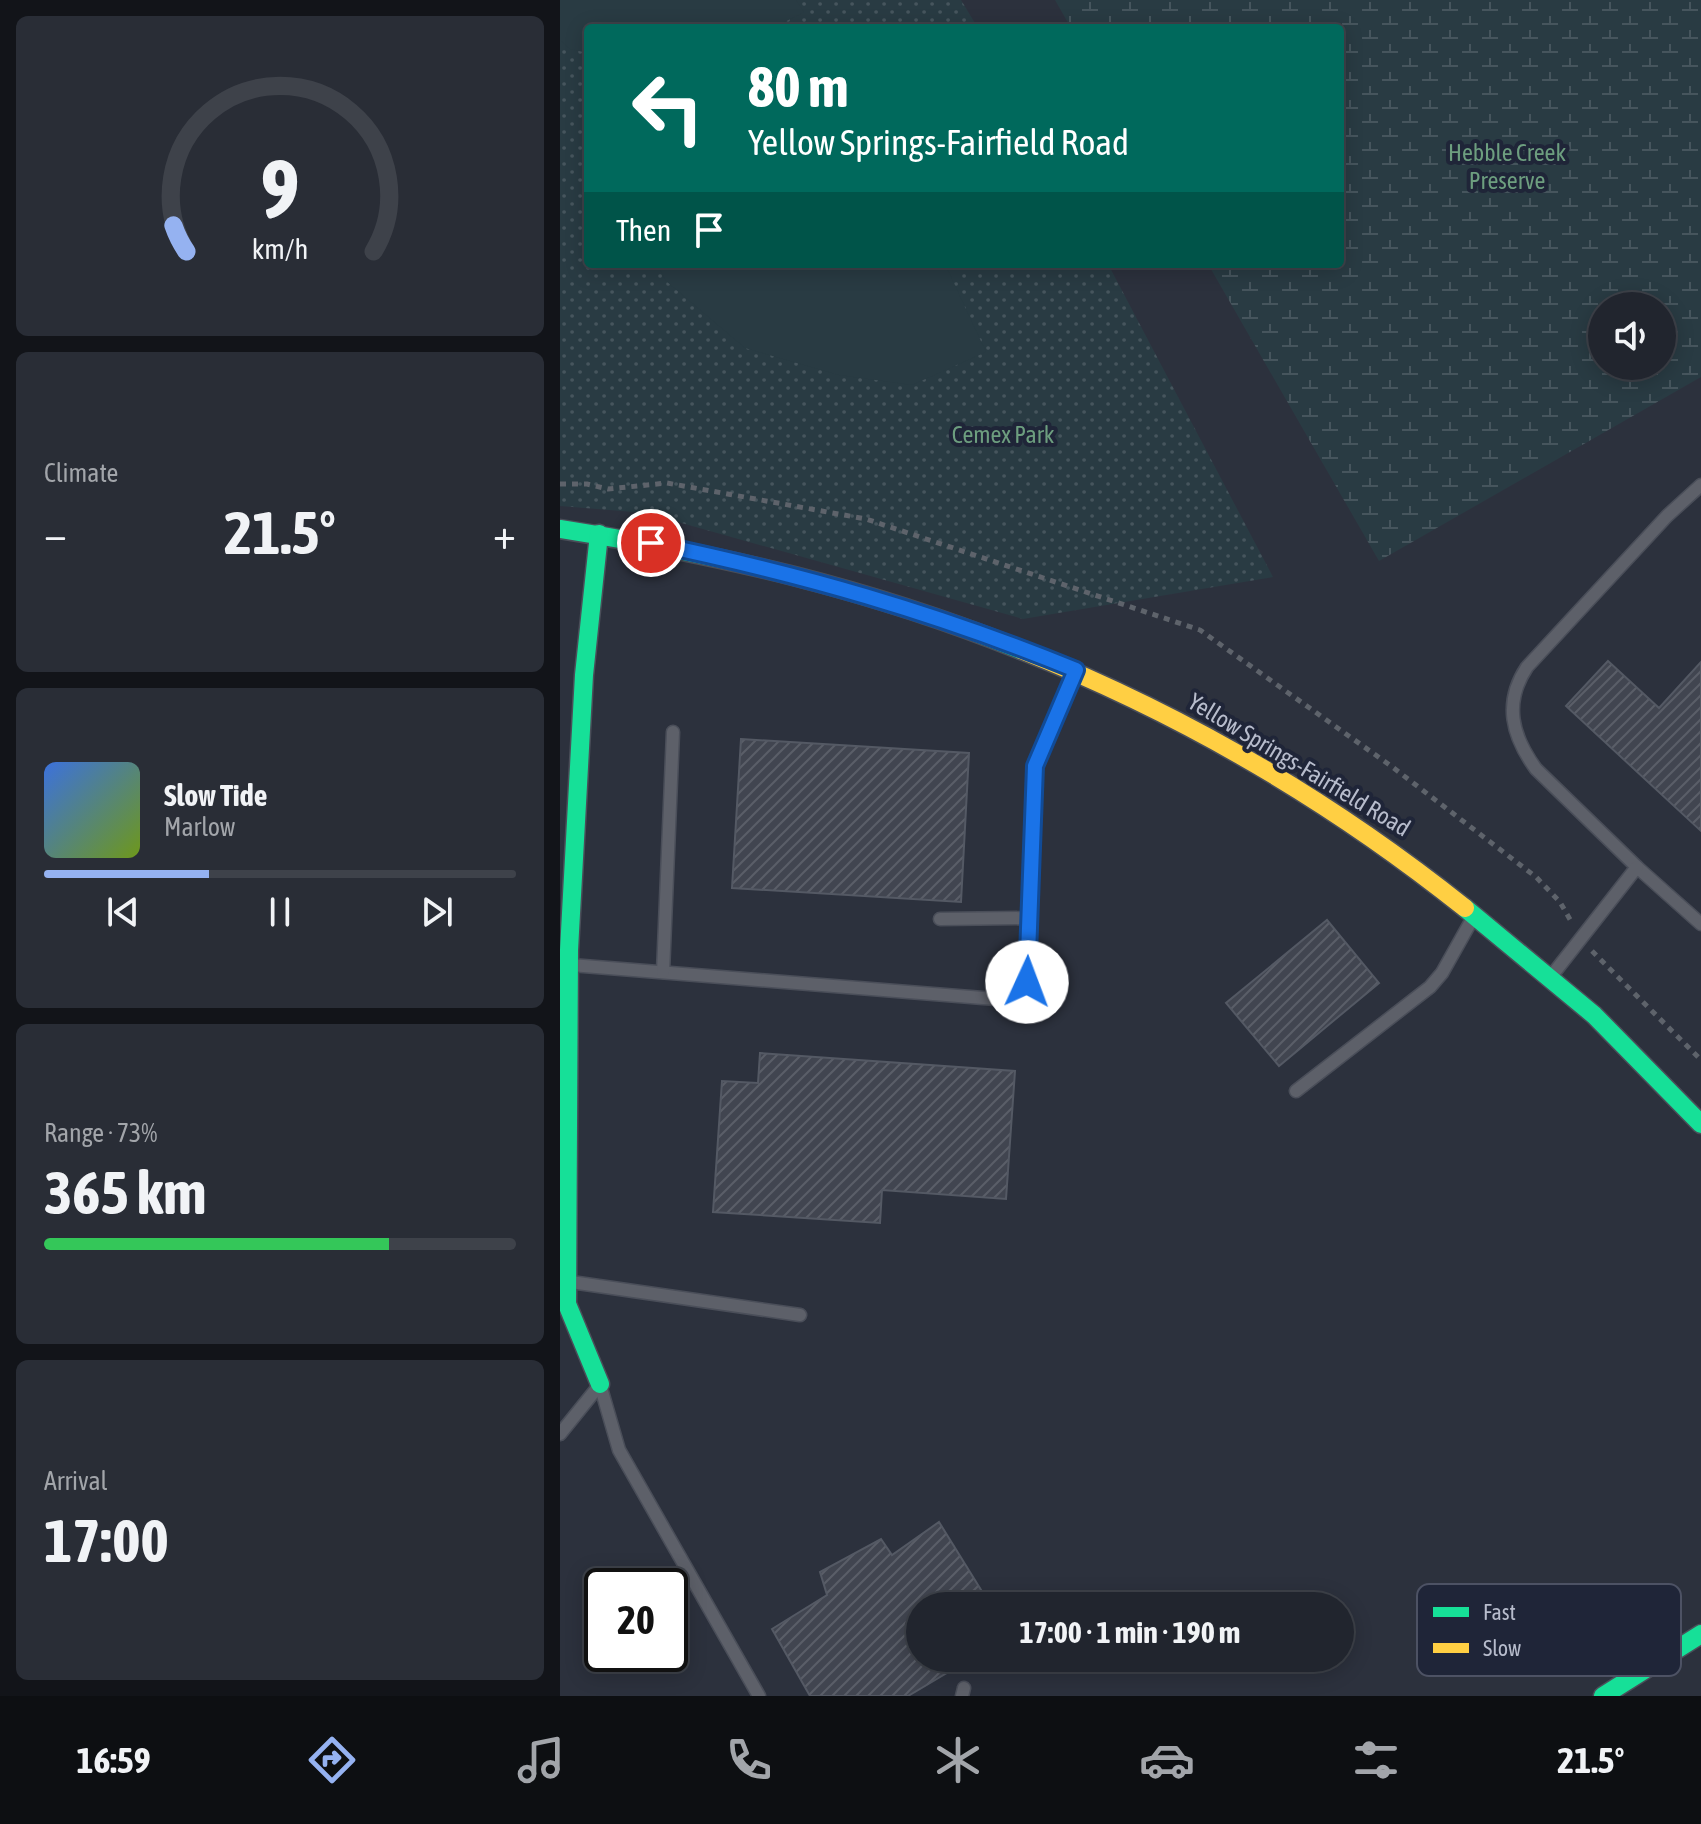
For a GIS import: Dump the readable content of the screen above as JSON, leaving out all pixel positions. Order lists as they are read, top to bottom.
{
  "streets": {
    "main road": ["Yellow Springs-Fairfield Road"]
  },
  "parks": ["Hebble Creek Preserve", "Cemex Park"],
  "legend": ["Fast", "Slow"],
  "page": {
    "turn": ["80 m", "Yellow Springs-Fairfield Road"],
    "then": "Then",
    "tile": [
      "Climate",
      ["Range · 73%", "365 km"],
      ["Arrival", "17:00"]
    ],
    "heat": ["−", "21.5°", "+"],
    "song": ["Slow Tide", "Marlow"],
    "limit": "20",
    "trip": "17:00 · 1 min · 190 m",
    "tabs": ["16:59", "21.5°"],
    "gauge": ["9", "km/h"]
  }
}
